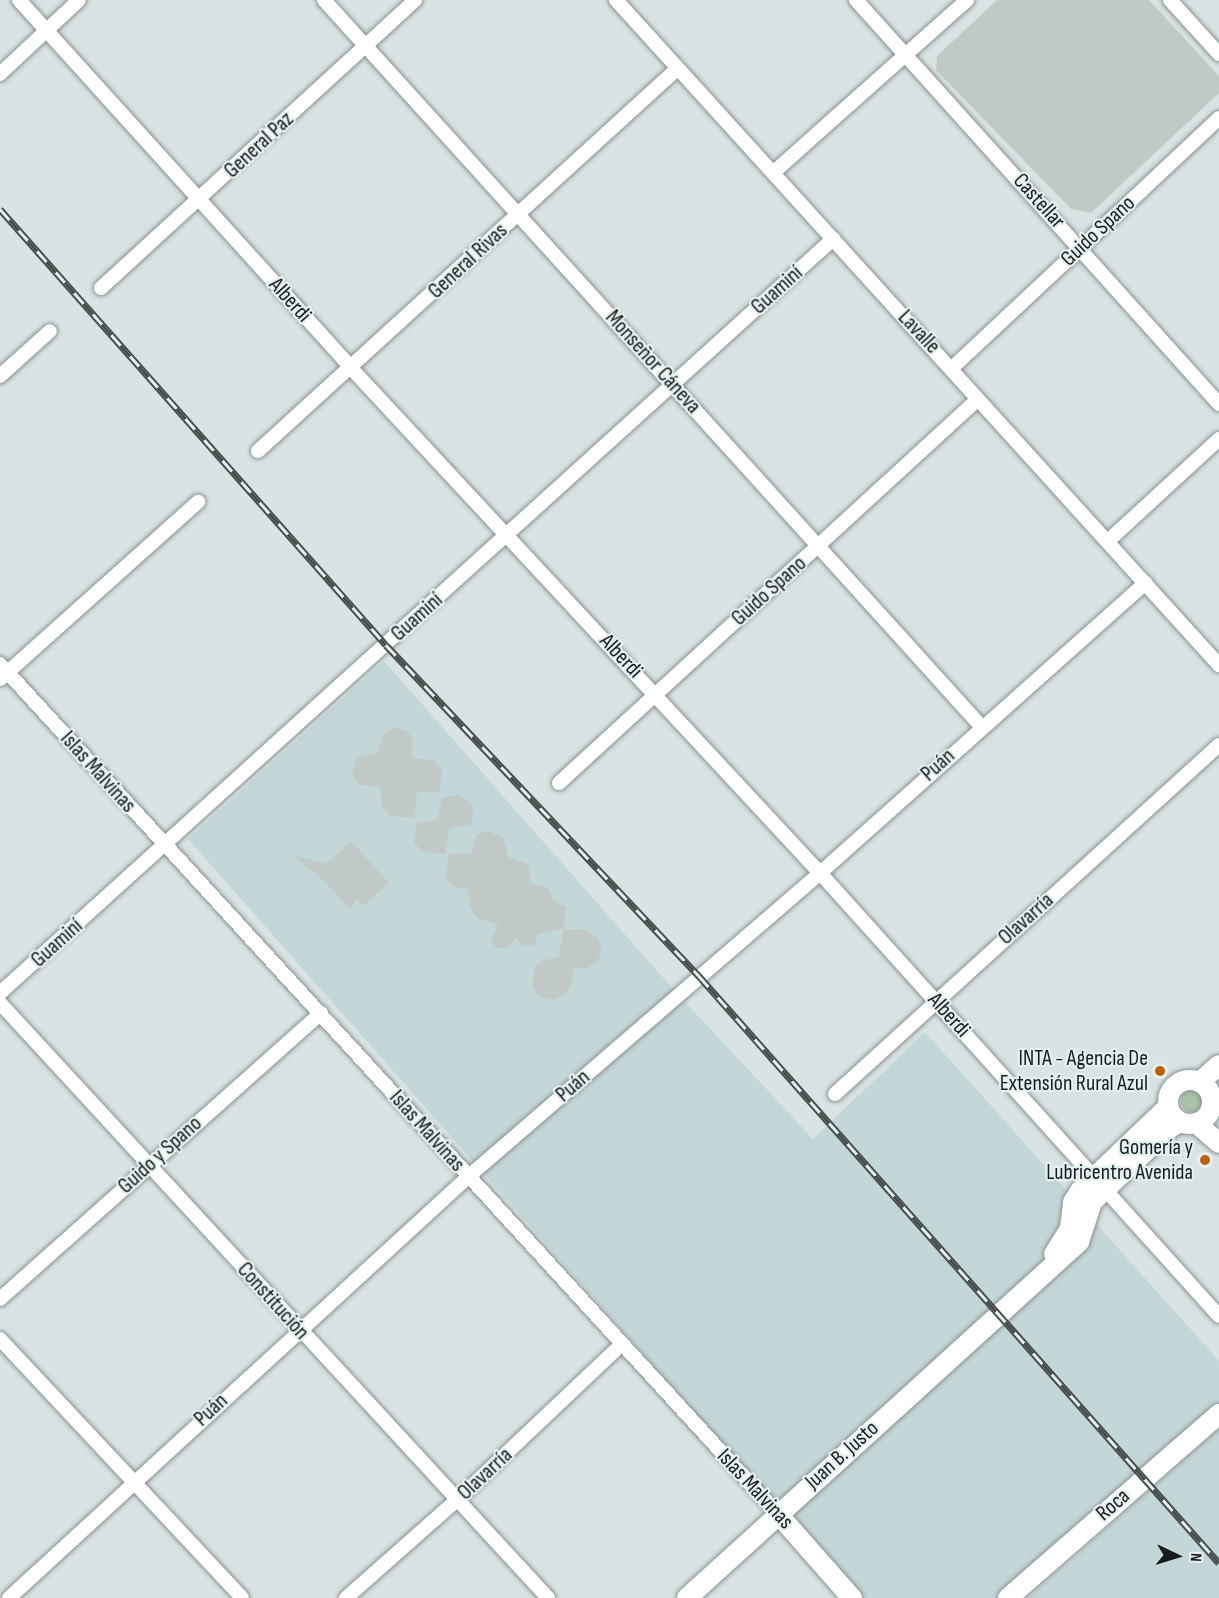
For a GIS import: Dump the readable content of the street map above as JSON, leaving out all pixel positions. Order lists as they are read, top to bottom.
{
  "streets": {
    "main road": ["Islas Malvinas", "Juan B. Justo", "Roca"],
    "street": [
      "General Paz",
      "Castellar",
      "Guido Spano",
      "General Rivas",
      "Guaminí",
      "Alberdi",
      "Lavalle",
      "Monseñor Cáneva",
      "Puán",
      "Olavarría",
      "Guido y Spano",
      "Constitución"
    ]
  },
  "crossings": [
    ["General Paz", "Alberdi"],
    ["General Paz", "Monseñor Cáneva"],
    ["Castellar", "Guido Spano"],
    ["Guido Spano", "Alberdi"],
    ["Guido Spano", "Lavalle"],
    ["Guido Spano", "Monseñor Cáneva"],
    ["General Rivas", "Alberdi"],
    ["General Rivas", "Lavalle"],
    ["General Rivas", "Monseñor Cáneva"],
    ["Guaminí", "Alberdi"],
    ["Guaminí", "Lavalle"],
    ["Guaminí", "Monseñor Cáneva"],
    ["Guaminí", "Islas Malvinas"],
    ["Alberdi", "Puán"],
    ["Alberdi", "Olavarría"],
    ["Alberdi", "Juan B. Justo"],
    ["Lavalle", "Puán"],
    ["Monseñor Cáneva", "Puán"],
    ["Puán", "Islas Malvinas"],
    ["Puán", "Constitución"],
    ["Islas Malvinas", "Olavarría"],
    ["Islas Malvinas", "Guido y Spano"],
    ["Islas Malvinas", "Juan B. Justo"],
    ["Olavarría", "Constitución"],
    ["Guido y Spano", "Constitución"]
  ],
  "places": ["INTA - Agencia De Extensión Rural Azul", "Gomería y Lubricentro Avenida"],
  "north": "right"
}
